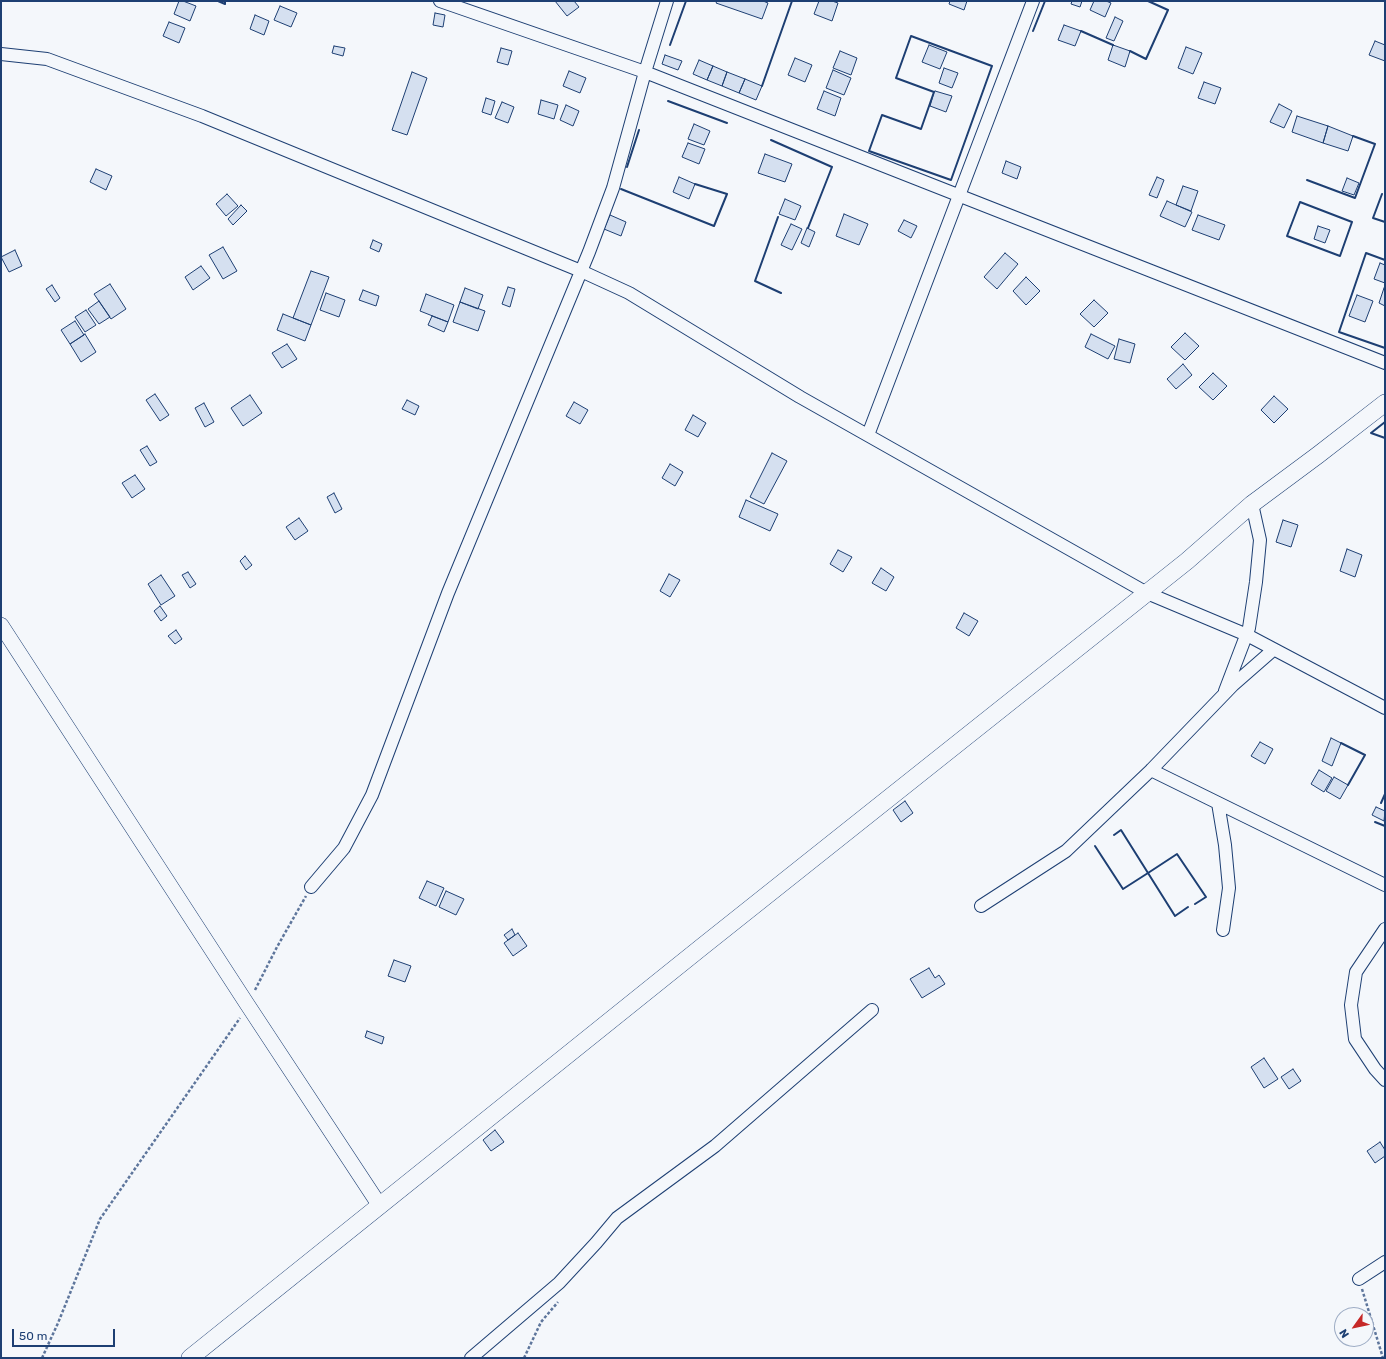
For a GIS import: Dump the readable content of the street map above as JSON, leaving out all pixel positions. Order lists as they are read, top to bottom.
{
  "scale_bar": "50 m",
  "north": "bottom left"
}
